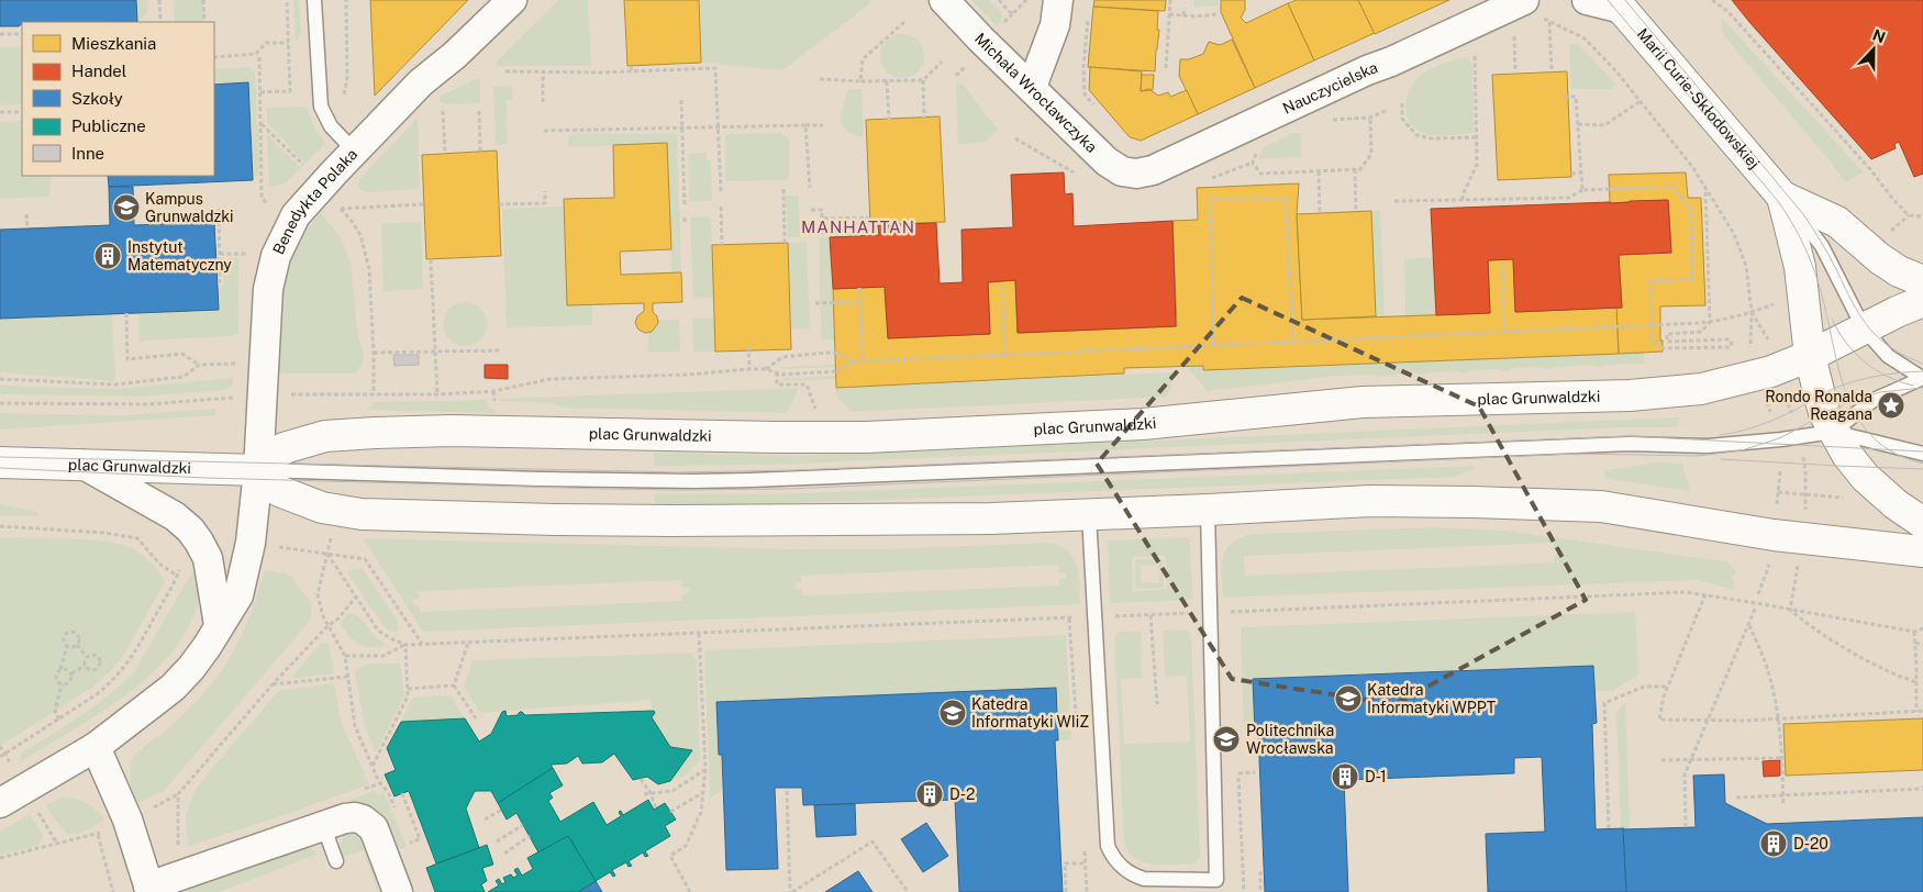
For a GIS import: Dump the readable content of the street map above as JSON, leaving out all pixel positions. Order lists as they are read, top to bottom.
{
  "streets": {
    "main road": ["Marii Curie-Skłodowskiej", "plac Grunwaldzki"],
    "street": ["Nauczycielska", "Michała Wrocławczyka", "Benedykta Polaka"]
  },
  "crossings": [
    ["Nauczycielska", "Michała Wrocławczyka"],
    ["Marii Curie-Skłodowskiej", "plac Grunwaldzki"],
    ["Benedykta Polaka", "plac Grunwaldzki"]
  ],
  "districts": ["MANHATTAN"],
  "places": {
    "school or university": [
      "Kampus Grunwaldzki",
      "Katedra Informatyki WPPT",
      "Katedra Informatyki WIiZ",
      "Politechnika Wrocławska"
    ],
    "building": [
      "Instytut Matematyczny",
      "D-1",
      "D-2",
      "D-20"
    ],
    "place": ["Rondo Ronalda Reagana"]
  },
  "legend": [
    "Mieszkania",
    "Handel",
    "Szkoły",
    "Publiczne",
    "Inne"
  ],
  "north": "top"
}
